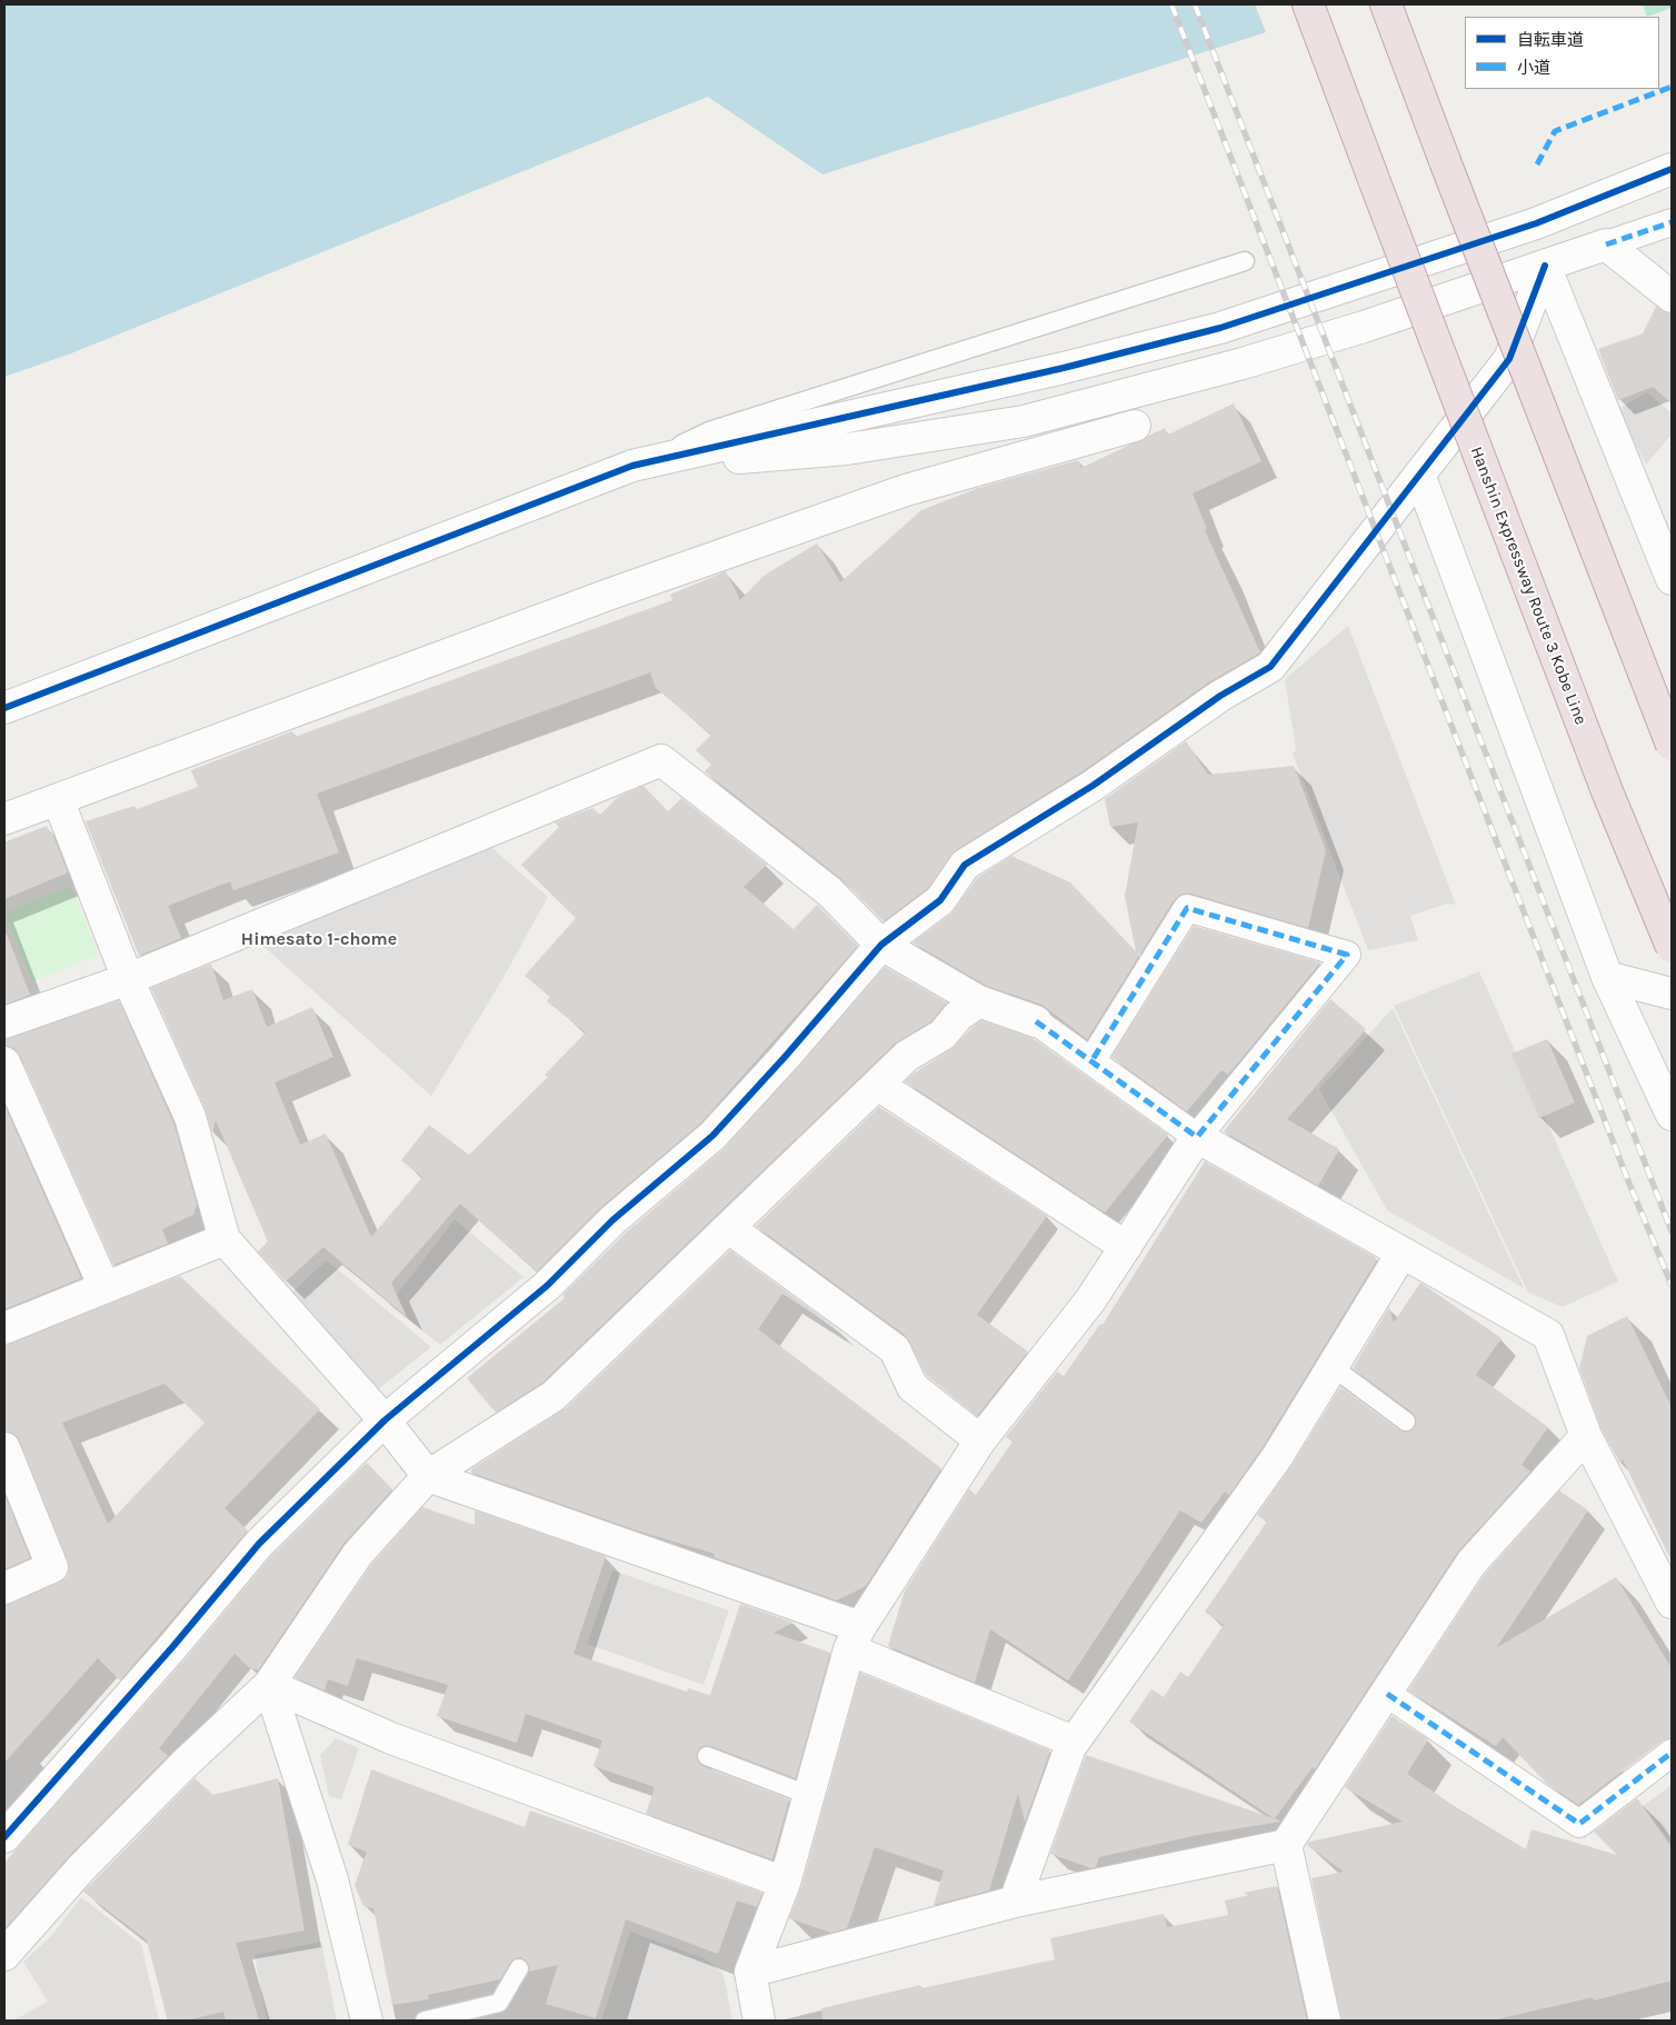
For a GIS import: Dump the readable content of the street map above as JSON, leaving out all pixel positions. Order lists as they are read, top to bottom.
{
  "streets": {
    "highway": ["Hanshin Expressway Route 3 Kobe Line"]
  },
  "districts": ["Himesato 1-chome"],
  "legend": ["自転車道", "小道"]
}
